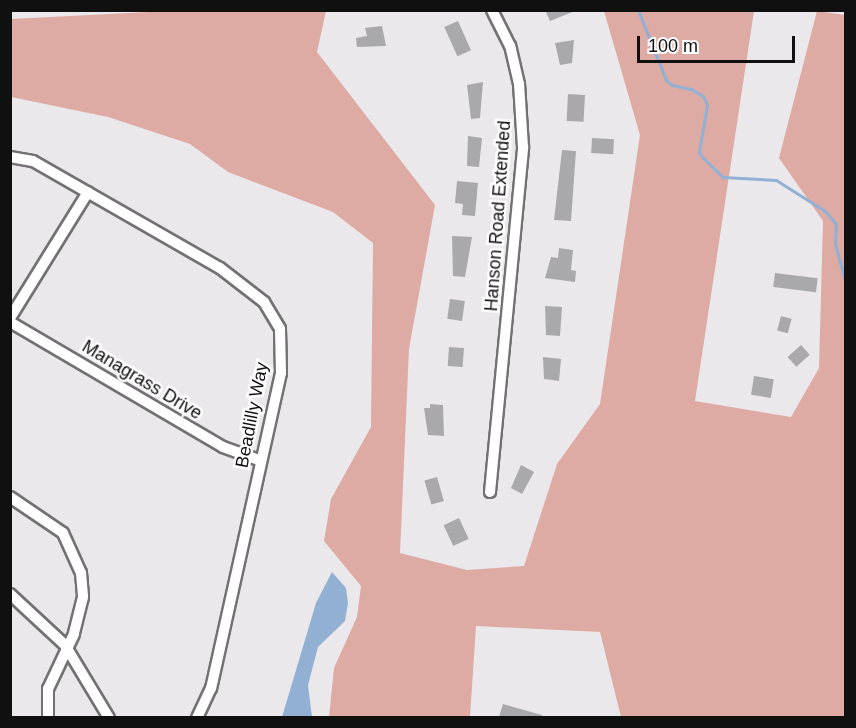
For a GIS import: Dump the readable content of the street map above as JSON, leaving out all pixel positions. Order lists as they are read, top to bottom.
{
  "streets": {
    "street": ["Hanson Road Extended", "Managrass Drive", "Beadlilly Way"]
  },
  "crossings": [
    ["Managrass Drive", "Beadlilly Way"]
  ],
  "scale_bar": "100 m"
}
